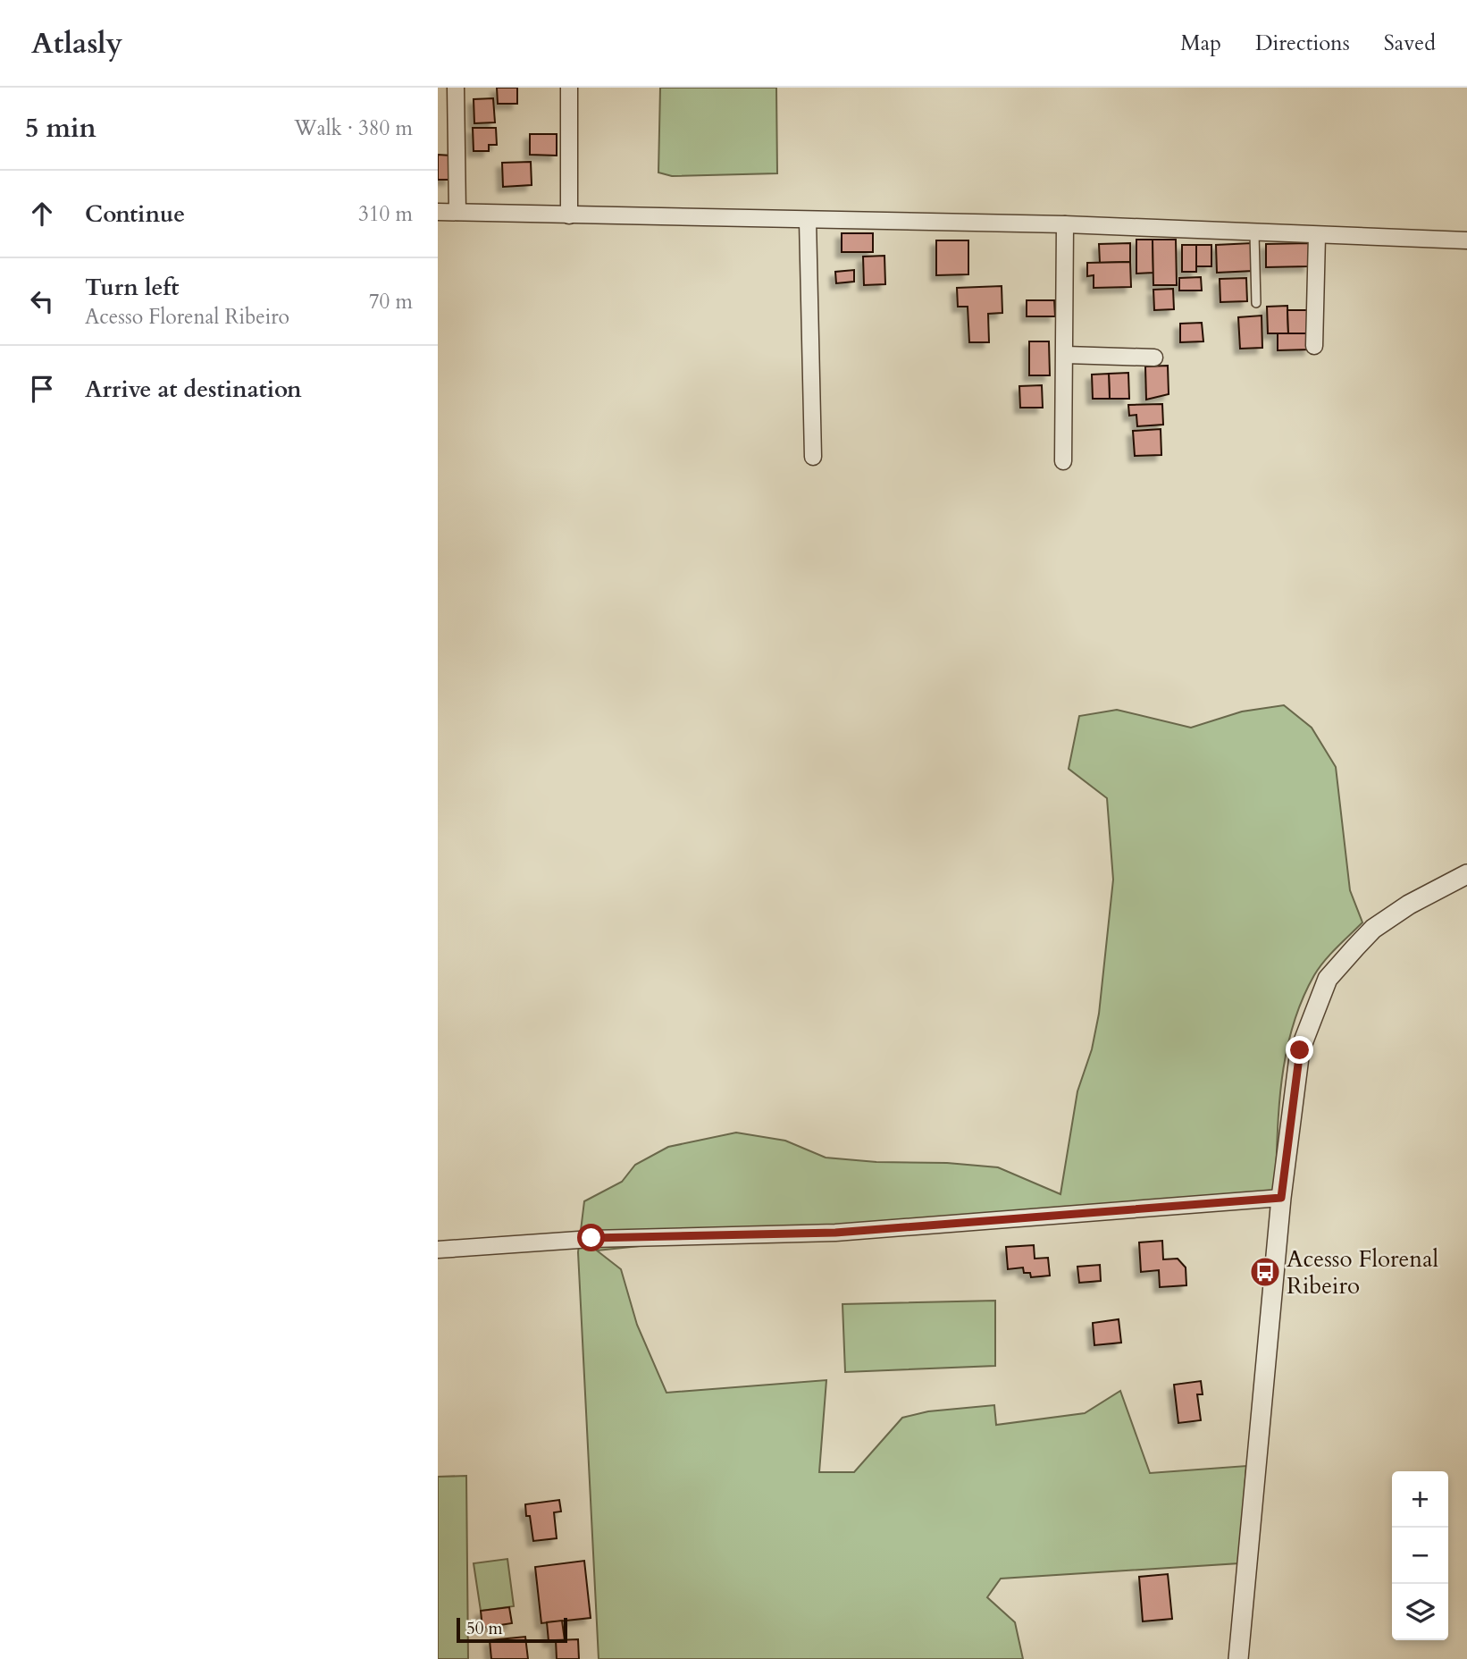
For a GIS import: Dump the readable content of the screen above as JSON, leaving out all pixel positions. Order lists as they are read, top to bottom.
{
  "places": {
    "bus stop": ["Acesso Florenal Ribeiro"]
  },
  "scale_bar": "50 m",
  "page": {
    "header": "Atlasly",
    "nav": ["Map", "Directions", "Saved"],
    "heading": ["5 min", "Walk · 380 m"],
    "list": [
      ["Continue", "310 m"],
      ["Turn left", "Acesso Florenal Ribeiro", "70 m"],
      "Arrive at destination"
    ],
    "map_buttons": ["+", "−"],
    "scale": "50 m"
  }
}
